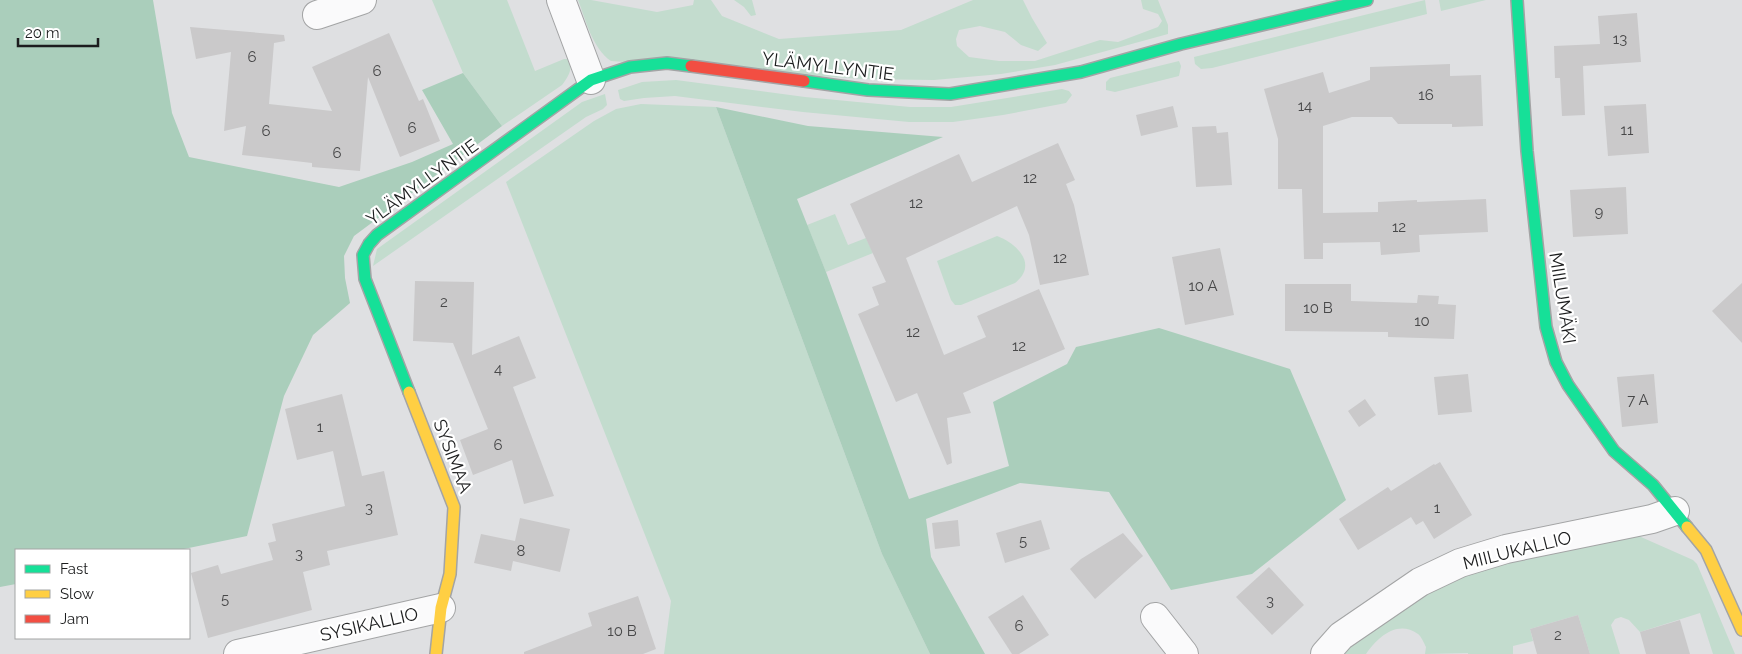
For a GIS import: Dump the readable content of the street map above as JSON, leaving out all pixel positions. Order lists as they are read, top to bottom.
{
  "streets": {
    "street": [
      "YLÄMYLLYNTIE",
      "MIILUMÄKI",
      "SYSIMAA",
      "MIILUKALLIO",
      "SYSIKALLIO"
    ]
  },
  "crossings": [
    ["YLÄMYLLYNTIE", "SYSIMAA"],
    ["MIILUMÄKI", "MIILUKALLIO"],
    ["SYSIMAA", "SYSIKALLIO"]
  ],
  "house_numbers": [
    "13",
    "6",
    "6",
    "16",
    "14",
    "6",
    "11",
    "6",
    "6",
    "12",
    "12",
    "9",
    "12",
    "12",
    "10 A",
    "2",
    "10 B",
    "10",
    "12",
    "12",
    "4",
    "7 A",
    "1",
    "6",
    "3",
    "1",
    "5",
    "8",
    "3",
    "5",
    "3",
    "6",
    "10 B",
    "2"
  ],
  "legend": ["Fast", "Slow", "Jam"],
  "scale_bar": "20 m"
}
